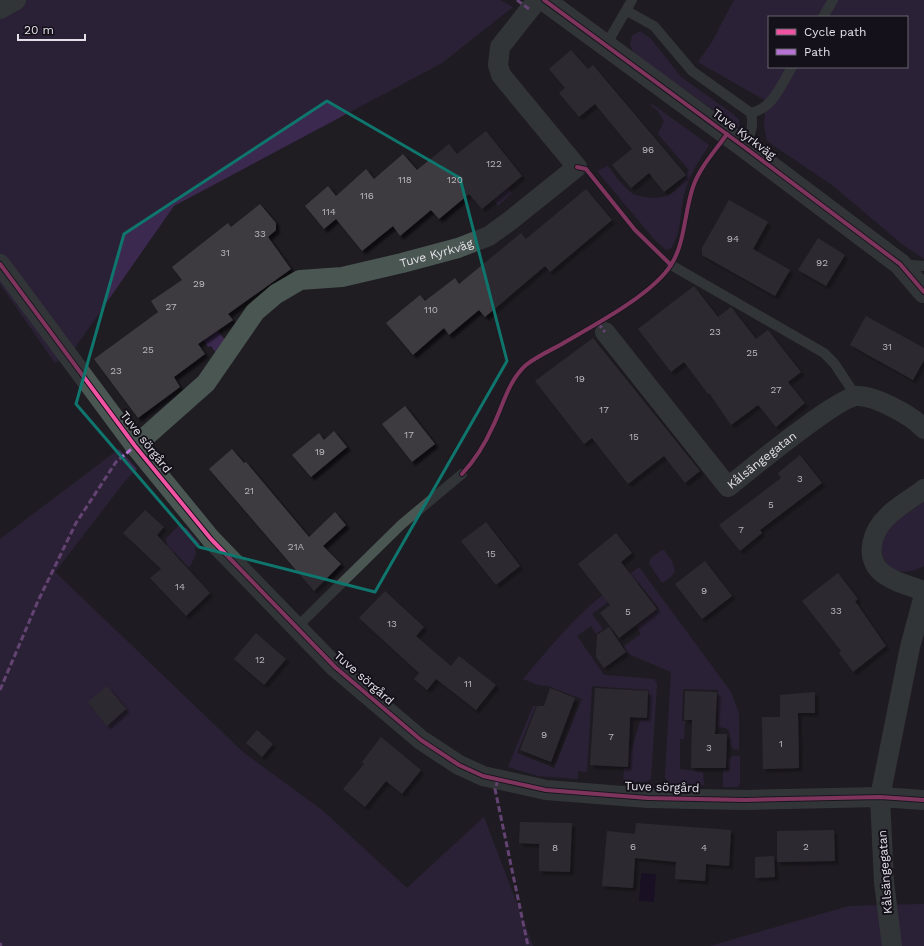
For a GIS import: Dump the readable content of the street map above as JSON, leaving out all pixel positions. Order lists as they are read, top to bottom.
{
  "streets": {
    "street": ["Tuve Kyrkväg", "Tuve sörgård", "Kålsängegatan"]
  },
  "crossings": [
    ["Tuve Kyrkväg", "Tuve sörgård"],
    ["Tuve sörgård", "Kålsängegatan"]
  ],
  "house_numbers": [
    "96",
    "122",
    "118",
    "120",
    "116",
    "114",
    "33",
    "94",
    "31",
    "92",
    "29",
    "27",
    "110",
    "23",
    "31",
    "25",
    "25",
    "23",
    "19",
    "27",
    "17",
    "17",
    "15",
    "19",
    "3",
    "21",
    "5",
    "7",
    "21A",
    "15",
    "14",
    "9",
    "33",
    "5",
    "13",
    "12",
    "11",
    "9",
    "7",
    "1",
    "3",
    "6",
    "2",
    "8",
    "4"
  ],
  "legend": ["Cycle path", "Path"],
  "scale_bar": "20 m"
}
